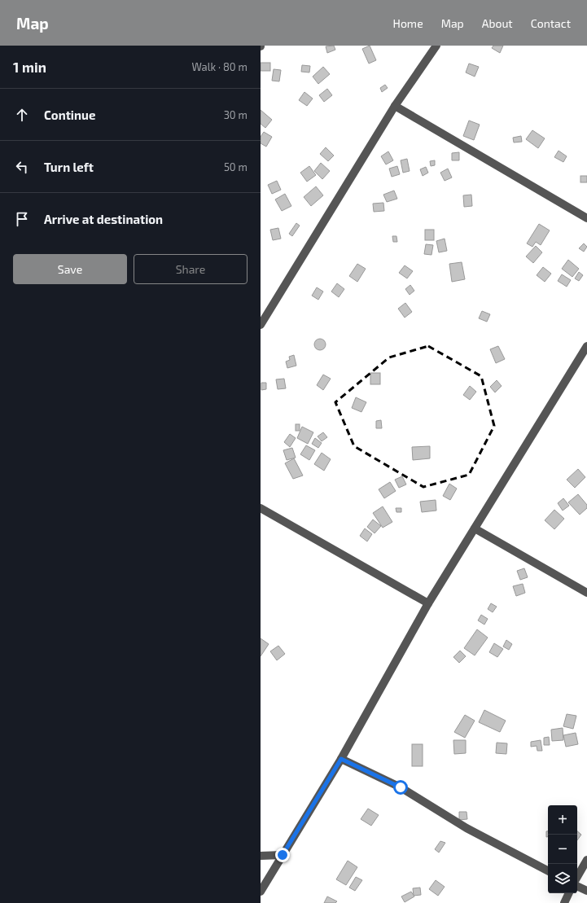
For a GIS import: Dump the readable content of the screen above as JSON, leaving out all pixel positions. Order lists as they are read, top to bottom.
{
  "page": {
    "header": "Map",
    "nav": [
      "Home",
      "Map",
      "About",
      "Contact"
    ],
    "heading": ["1 min", "Walk · 80 m"],
    "list": [
      ["Continue", "30 m"],
      ["Turn left", "50 m"],
      "Arrive at destination"
    ],
    "buttons": ["Save", "Share"],
    "map_buttons": ["+", "−"]
  }
}
